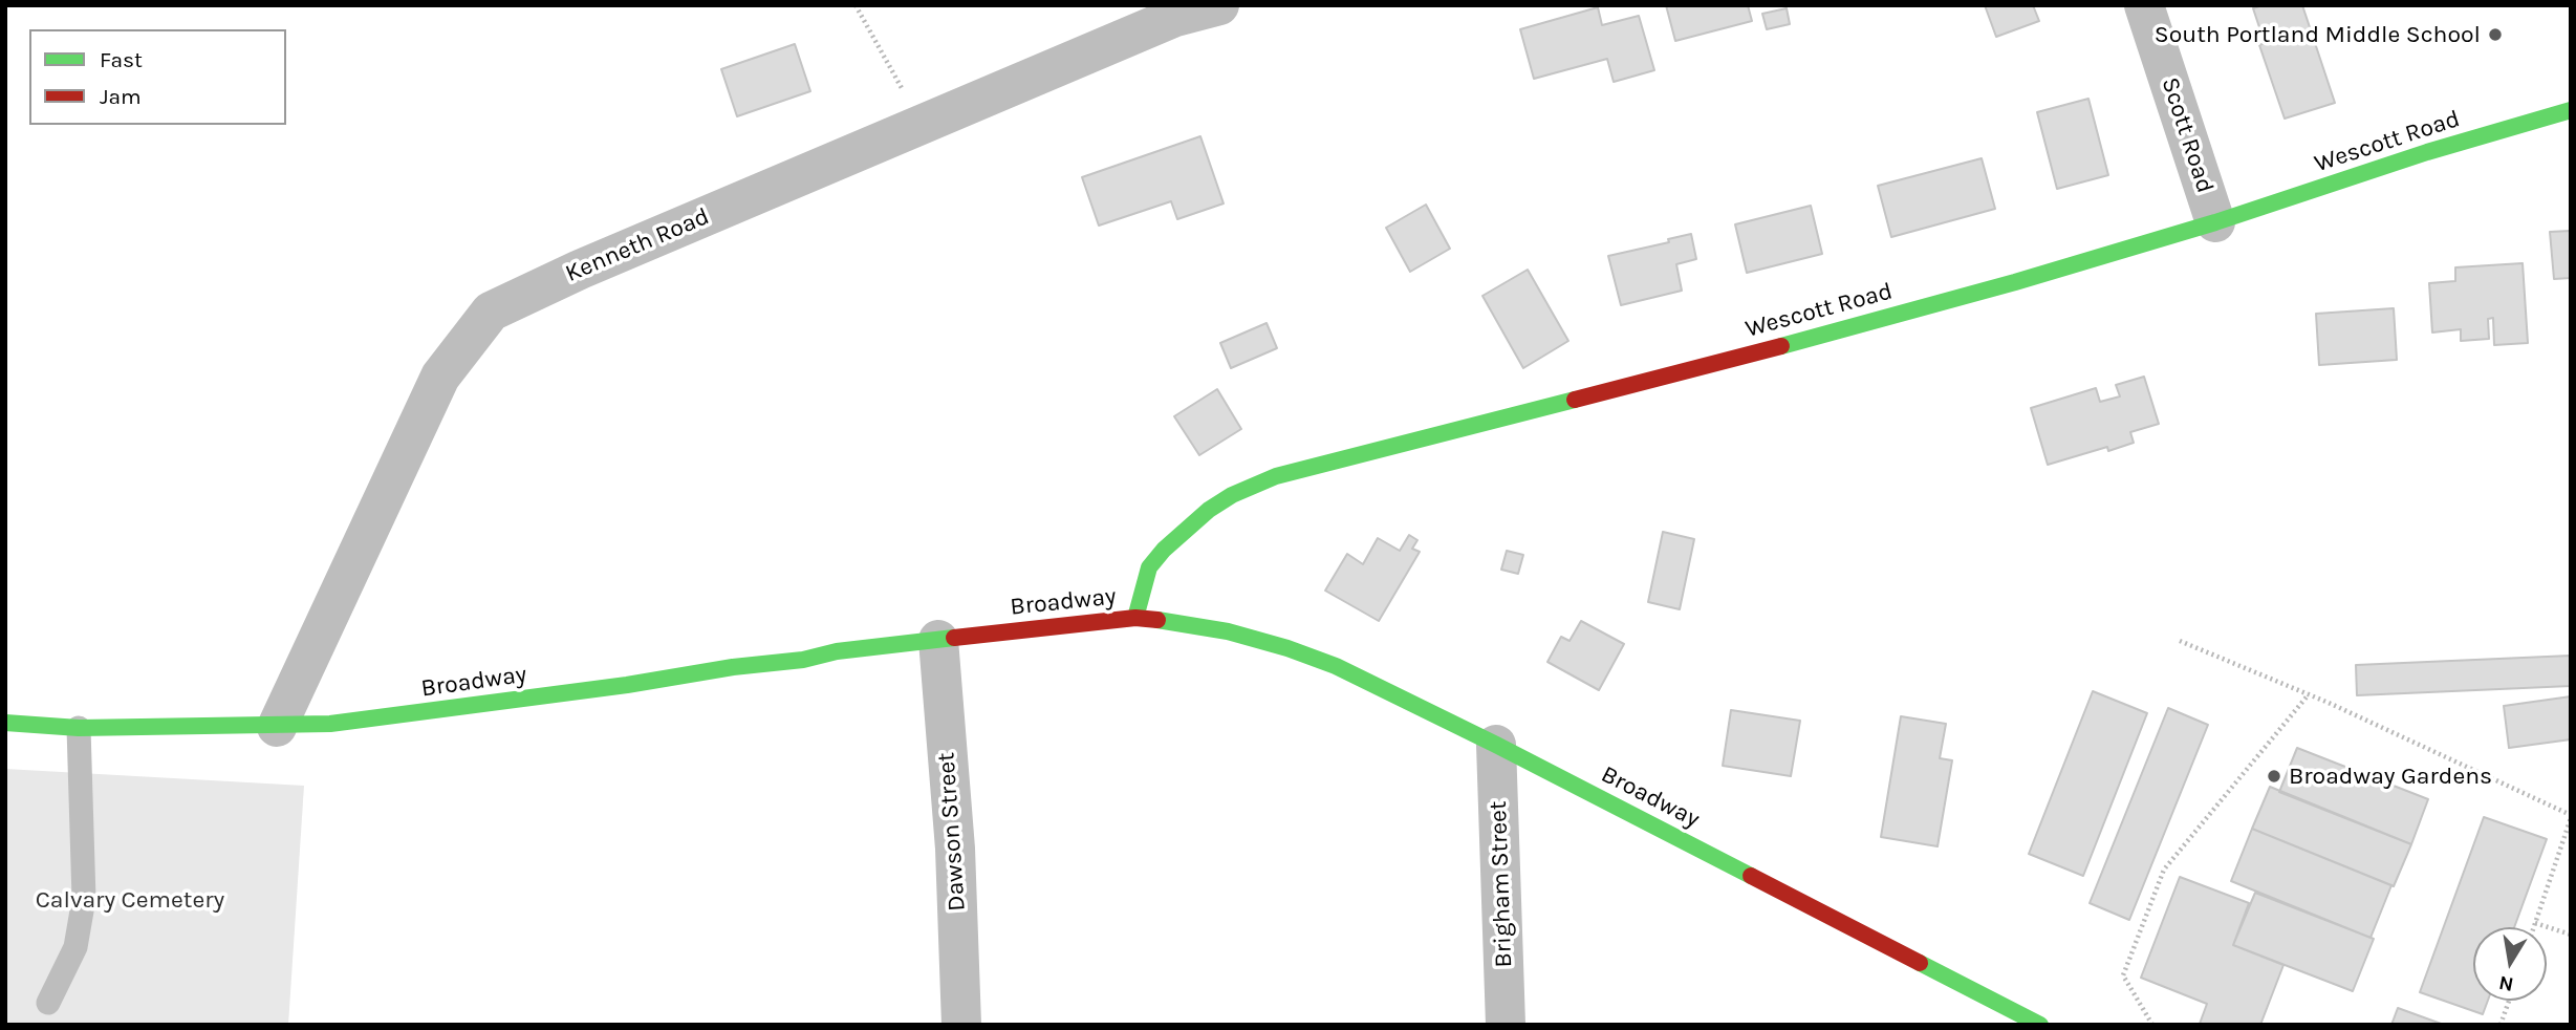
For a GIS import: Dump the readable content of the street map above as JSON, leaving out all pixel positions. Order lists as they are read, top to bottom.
{
  "streets": {
    "main road": ["Wescott Road", "Broadway"],
    "street": [
      "Scott Road",
      "Kenneth Road",
      "Dawson Street",
      "Brigham Street"
    ]
  },
  "crossings": [
    ["Scott Road", "Wescott Road"],
    ["Wescott Road", "Broadway"],
    ["Kenneth Road", "Broadway"],
    ["Broadway", "Dawson Street"],
    ["Broadway", "Brigham Street"]
  ],
  "parks": ["Calvary Cemetery"],
  "places": ["South Portland Middle School", "Broadway Gardens"],
  "legend": ["Fast", "Jam"],
  "north": "bottom"
}
